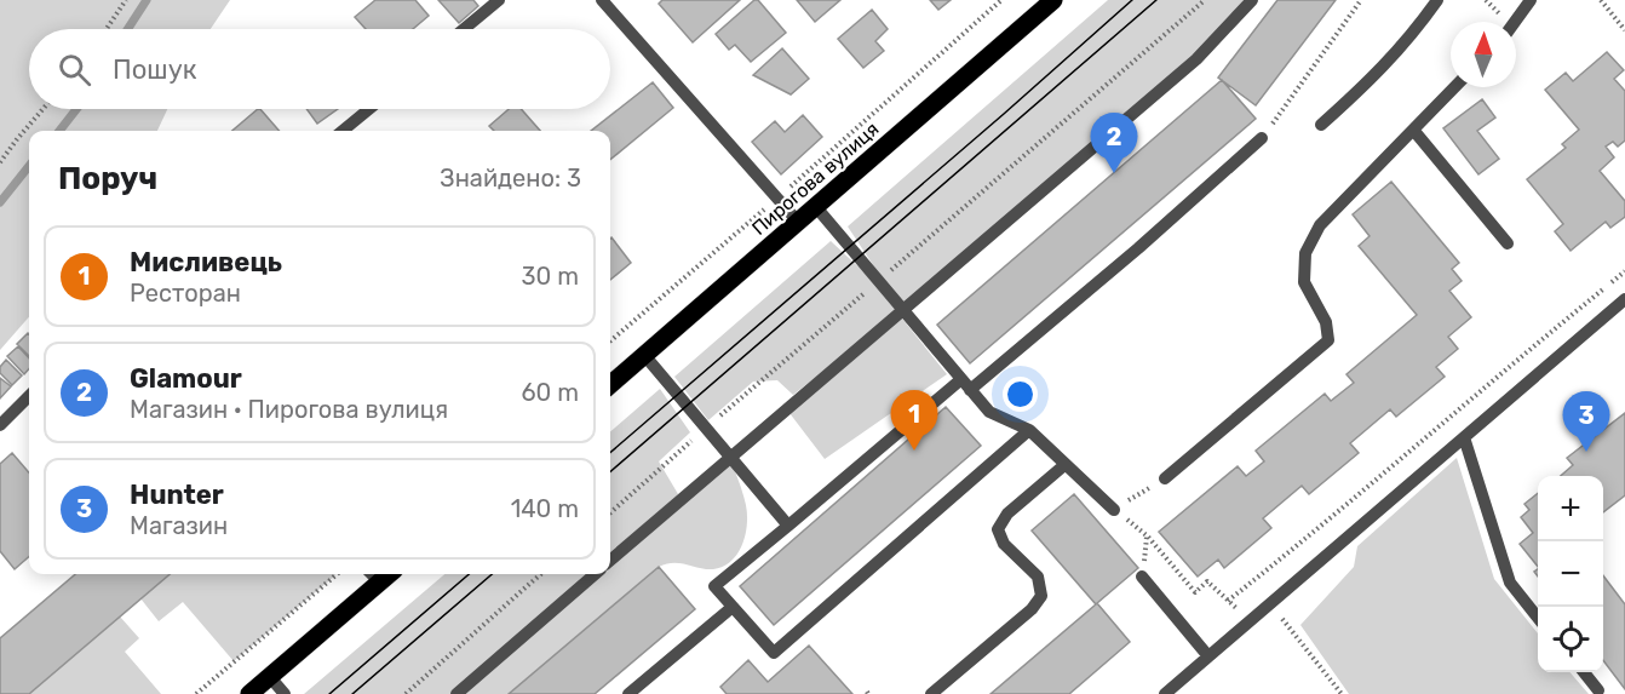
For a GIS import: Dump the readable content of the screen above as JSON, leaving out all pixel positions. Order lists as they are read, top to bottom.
{
  "streets": {
    "main road": ["Пирогова вулиця"]
  },
  "north": "top",
  "page": {
    "search": "Пошук",
    "pins": ["2", "1", "3"],
    "heading": ["Поруч", "Знайдено: 3"],
    "list": [
      {
        "mark": "1",
        "name": "Мисливець",
        "note": "Ресторан",
        "value": "30 m"
      },
      {
        "mark": "2",
        "name": "Glamour",
        "note": "Магазин · Пирогова вулиця",
        "value": "60 m"
      },
      {
        "mark": "3",
        "name": "Hunter",
        "note": "Магазин",
        "value": "140 m"
      }
    ],
    "map_buttons": ["+", "−"]
  }
}
